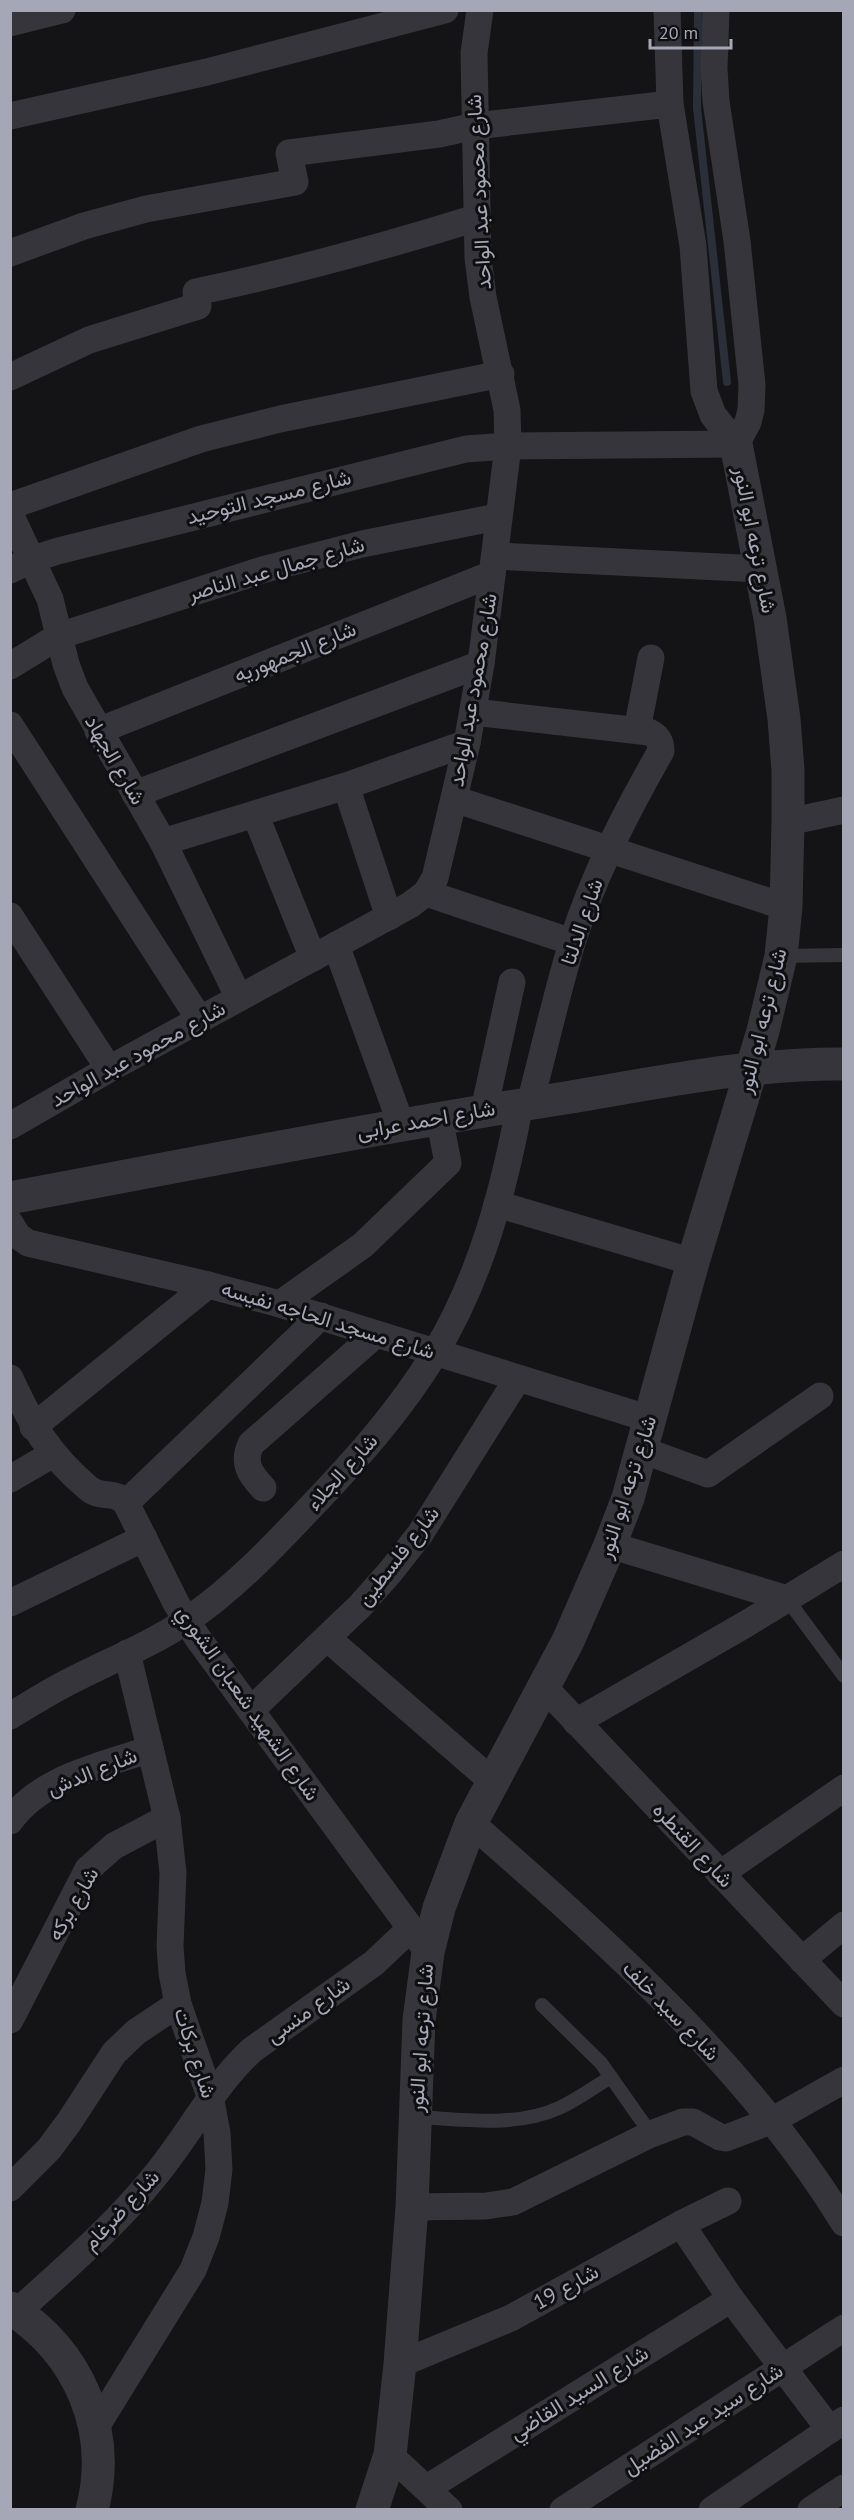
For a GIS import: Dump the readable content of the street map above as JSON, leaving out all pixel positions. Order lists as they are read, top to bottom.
{
  "streets": {
    "street": [
      "شارع محمود عبد الواحد",
      "شارع مسجد التوحيد",
      "شارع ترعه ابو النور",
      "شارع جمال عبد الناصر",
      "شارع الجمهوريه",
      "شارع الجهاد",
      "شارع الدلتا",
      "شارع احمد عرابى",
      "شارع مسجد الحاجه نفيسه",
      "شارع الجلاء",
      "شارع فلسطين",
      "شارع الشهيد شعبان الشوري",
      "شارع الدش",
      "شارع القنطره",
      "شارع بركه",
      "شارع منسى",
      "شارع سيد خلف",
      "شارع بركات",
      "شارع ضرغام",
      "شارع 19",
      "شارع السيد القاضي",
      "شارع سيد عبد الفضيل"
    ]
  },
  "crossings": [
    ["شارع محمود عبد الواحد", "شارع مسجد التوحيد"],
    ["شارع محمود عبد الواحد", "شارع جمال عبد الناصر"],
    ["شارع محمود عبد الواحد", "شارع الجمهوريه"],
    ["شارع محمود عبد الواحد", "شارع الجهاد"],
    ["شارع مسجد التوحيد", "شارع ترعه ابو النور"],
    ["شارع مسجد التوحيد", "شارع الجهاد"],
    ["شارع ترعه ابو النور", "شارع احمد عرابى"],
    ["شارع ترعه ابو النور", "شارع مسجد الحاجه نفيسه"],
    ["شارع ترعه ابو النور", "شارع الشهيد شعبان الشوري"],
    ["شارع ترعه ابو النور", "شارع القنطره"],
    ["شارع ترعه ابو النور", "شارع منسى"],
    ["شارع ترعه ابو النور", "شارع سيد خلف"],
    ["شارع ترعه ابو النور", "شارع 19"],
    ["شارع جمال عبد الناصر", "شارع الجهاد"],
    ["شارع الجمهوريه", "شارع الجهاد"],
    ["شارع الدلتا", "شارع احمد عرابى"],
    ["شارع الدلتا", "شارع الجلاء"],
    ["شارع احمد عرابى", "شارع الجلاء"],
    ["شارع مسجد الحاجه نفيسه", "شارع الجلاء"],
    ["شارع مسجد الحاجه نفيسه", "شارع فلسطين"],
    ["شارع الجلاء", "شارع الشهيد شعبان الشوري"],
    ["شارع الجلاء", "شارع بركات"],
    ["شارع فلسطين", "شارع الشهيد شعبان الشوري"],
    ["شارع الشهيد شعبان الشوري", "شارع منسى"],
    ["شارع الدش", "شارع بركات"],
    ["شارع بركه", "شارع بركات"],
    ["شارع منسى", "شارع بركات"],
    ["شارع منسى", "شارع ضرغام"],
    ["شارع بركات", "شارع ضرغام"]
  ],
  "scale_bar": "20 m"
}
